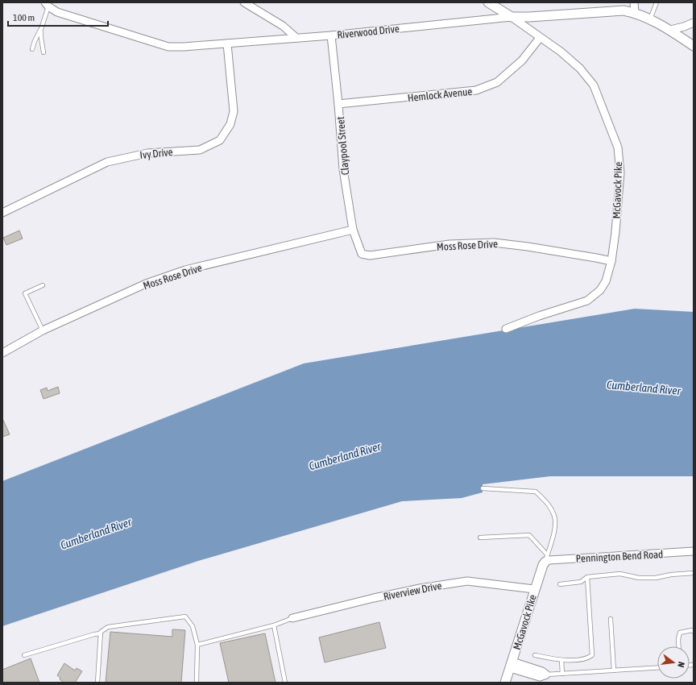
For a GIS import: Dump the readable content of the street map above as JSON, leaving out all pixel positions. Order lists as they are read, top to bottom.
{
  "streets": {
    "street": [
      "Riverwood Drive",
      "Hemlock Avenue",
      "Claypool Street",
      "Ivy Drive",
      "McGavock Pike",
      "Moss Rose Drive",
      "Pennington Bend Road",
      "Riverview Drive"
    ]
  },
  "crossings": [
    ["Riverwood Drive", "Claypool Street"],
    ["Riverwood Drive", "Ivy Drive"],
    ["Riverwood Drive", "McGavock Pike"],
    ["Hemlock Avenue", "Claypool Street"],
    ["Hemlock Avenue", "McGavock Pike"],
    ["Claypool Street", "Moss Rose Drive"],
    ["McGavock Pike", "Moss Rose Drive"],
    ["McGavock Pike", "Pennington Bend Road"],
    ["McGavock Pike", "Riverview Drive"]
  ],
  "water": ["Cumberland River"],
  "scale_bar": "100 m",
  "north": "right"
}
